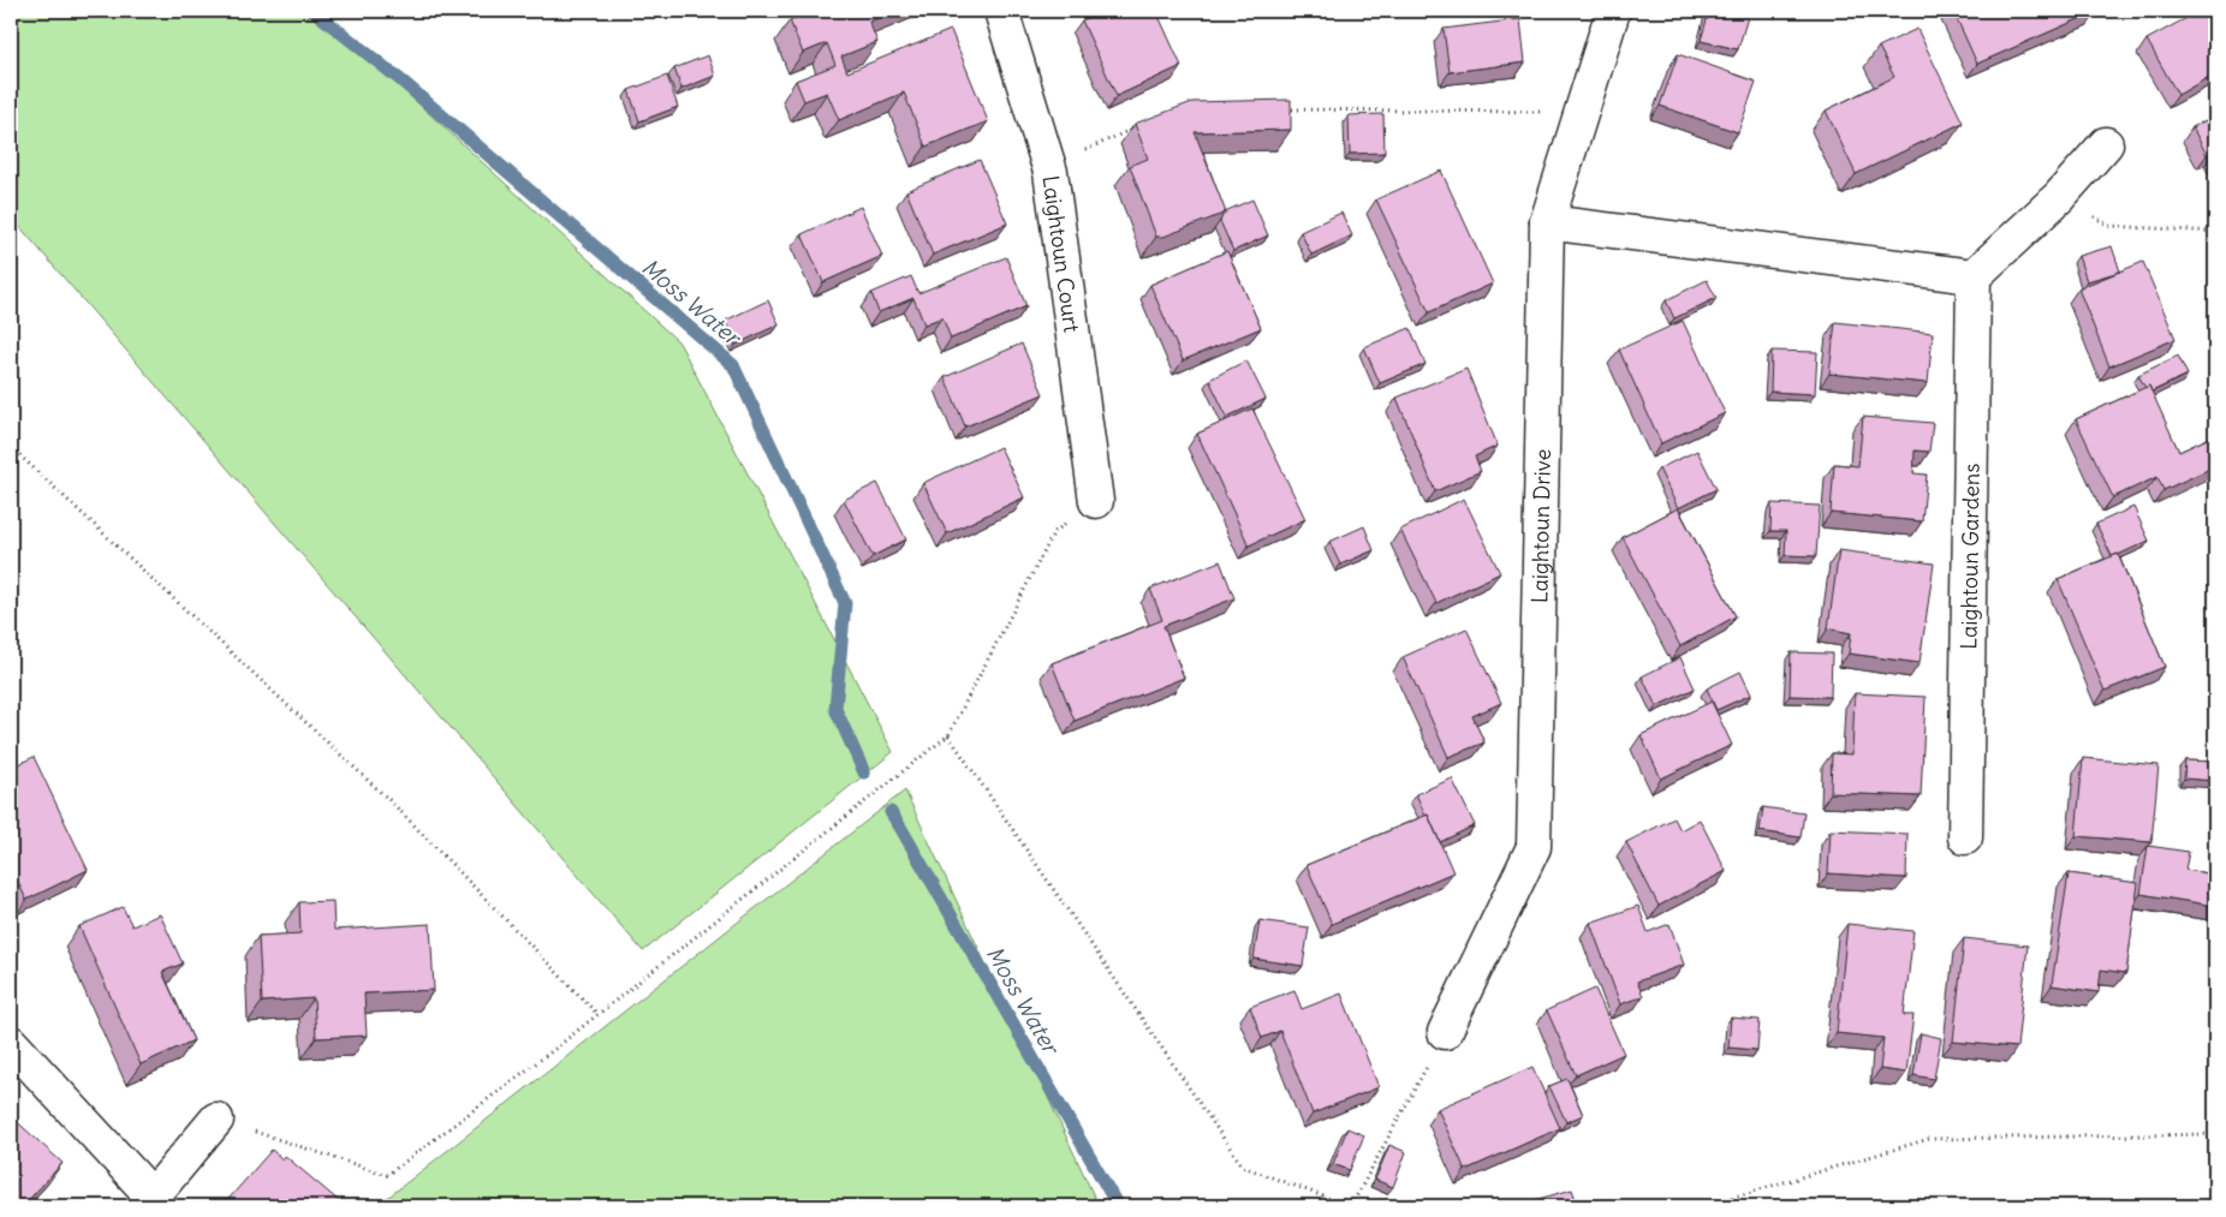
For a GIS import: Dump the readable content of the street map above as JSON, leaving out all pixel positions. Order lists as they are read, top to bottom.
{
  "streets": {
    "street": ["Laightoun Court", "Laightoun Drive", "Laightoun Gardens"]
  },
  "water": ["Moss Water"]
}
